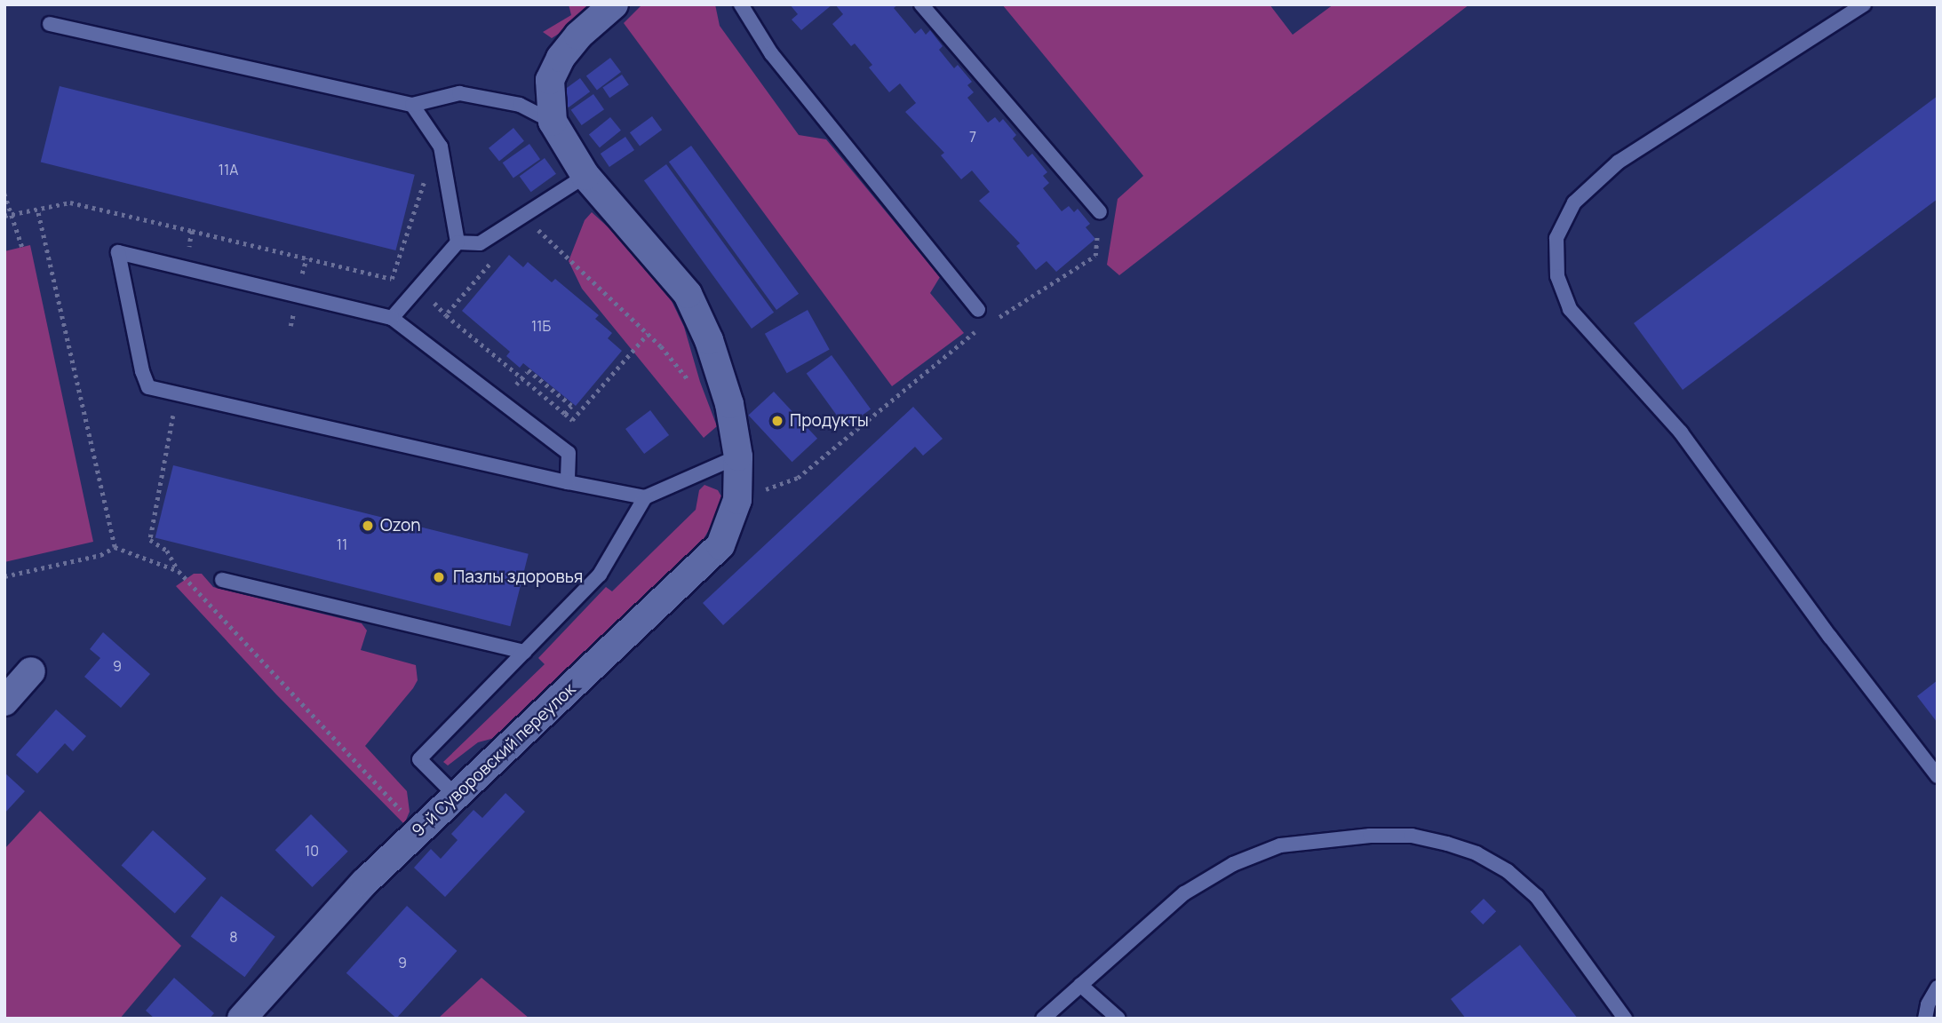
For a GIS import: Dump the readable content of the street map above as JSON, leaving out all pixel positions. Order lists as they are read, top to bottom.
{
  "streets": {
    "street": ["9-й Суворовский переулок"]
  },
  "places": ["Продукты", "Ozon", "Пазлы здоровья"],
  "house_numbers": [
    "7",
    "11А",
    "11Б",
    "11",
    "9",
    "10",
    "8",
    "9"
  ]
}
